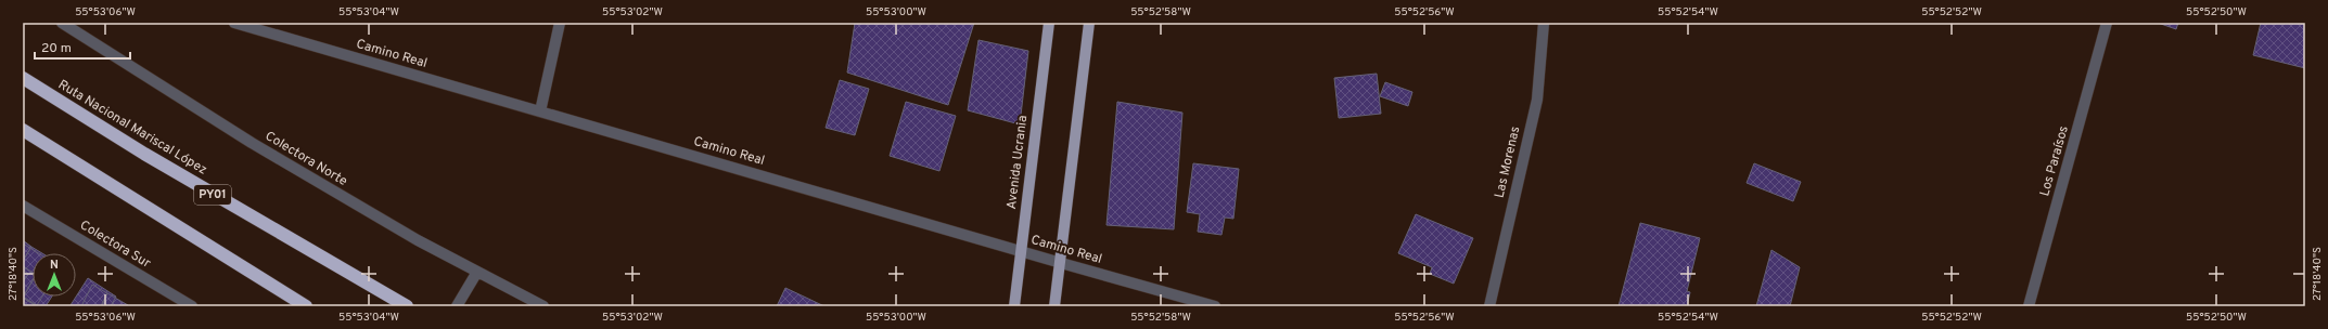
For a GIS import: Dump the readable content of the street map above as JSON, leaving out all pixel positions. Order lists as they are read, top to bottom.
{
  "streets": {
    "highway": ["Ruta Nacional Mariscal López", "PY01"],
    "main road": ["Avenida Ucrania"],
    "street": [
      "Camino Real",
      "Colectora Norte",
      "Los Paraísos",
      "Las Morenas",
      "Colectora Sur"
    ]
  },
  "crossings": [
    ["Camino Real", "Avenida Ucrania"]
  ],
  "scale_bar": "20 m",
  "north": "top",
  "coordinates": [
    "55°53'06\"W",
    "55°53'04\"W",
    "55°53'02\"W",
    "55°53'00\"W",
    "55°52'58\"W",
    "55°52'56\"W",
    "55°52'54\"W",
    "55°52'52\"W",
    "55°52'50\"W",
    "27°18'40\"S"
  ]
}
